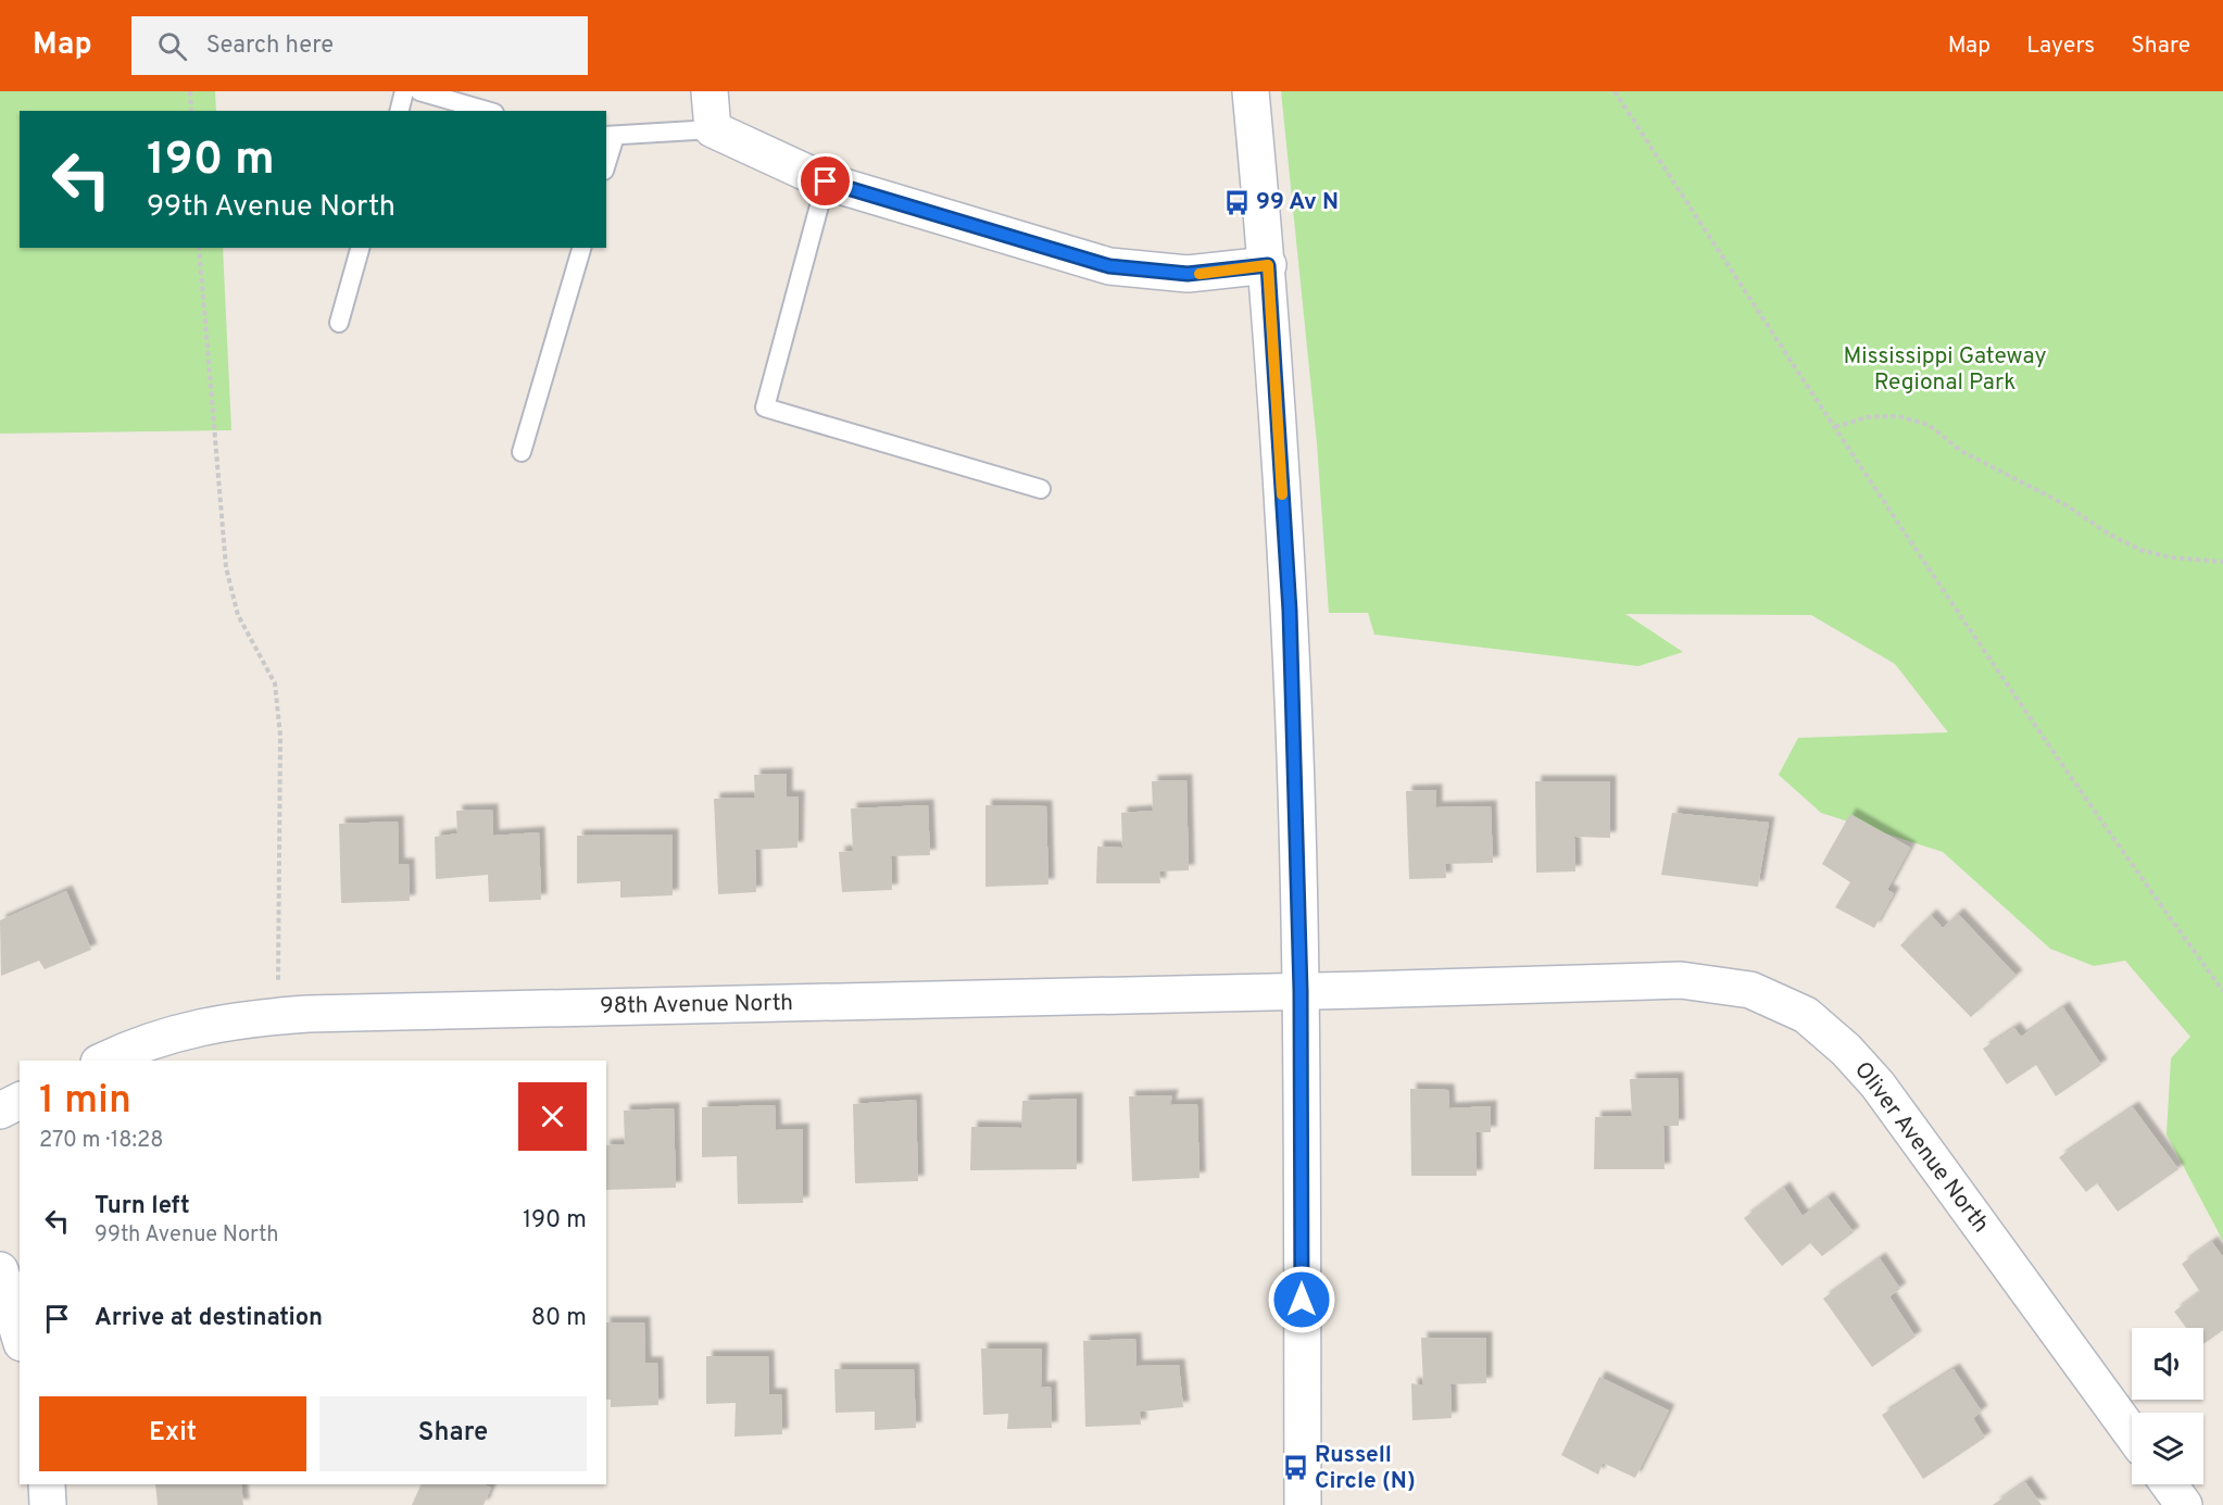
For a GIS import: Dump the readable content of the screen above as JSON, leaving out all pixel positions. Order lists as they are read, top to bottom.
{
  "streets": {
    "street": ["98th Avenue North", "Oliver Avenue North"]
  },
  "crossings": [
    ["98th Avenue North", "Oliver Avenue North"]
  ],
  "parks": ["Mississippi Gateway Regional Park"],
  "places": {
    "bus stop": ["99 Av N", "Russell Circle (N)"]
  },
  "page": {
    "header": "Map",
    "search": "Search here",
    "nav": ["Map", "Layers", "Share"],
    "turn": ["190 m", "99th Avenue North"],
    "heading": ["1 min", "270 m · 18:28"],
    "list": [
      {
        "name": "Turn left",
        "note": "99th Avenue North",
        "value": "190 m"
      },
      {
        "name": "Arrive at destination",
        "value": "80 m"
      }
    ],
    "buttons": ["Exit", "Share"]
  }
}
